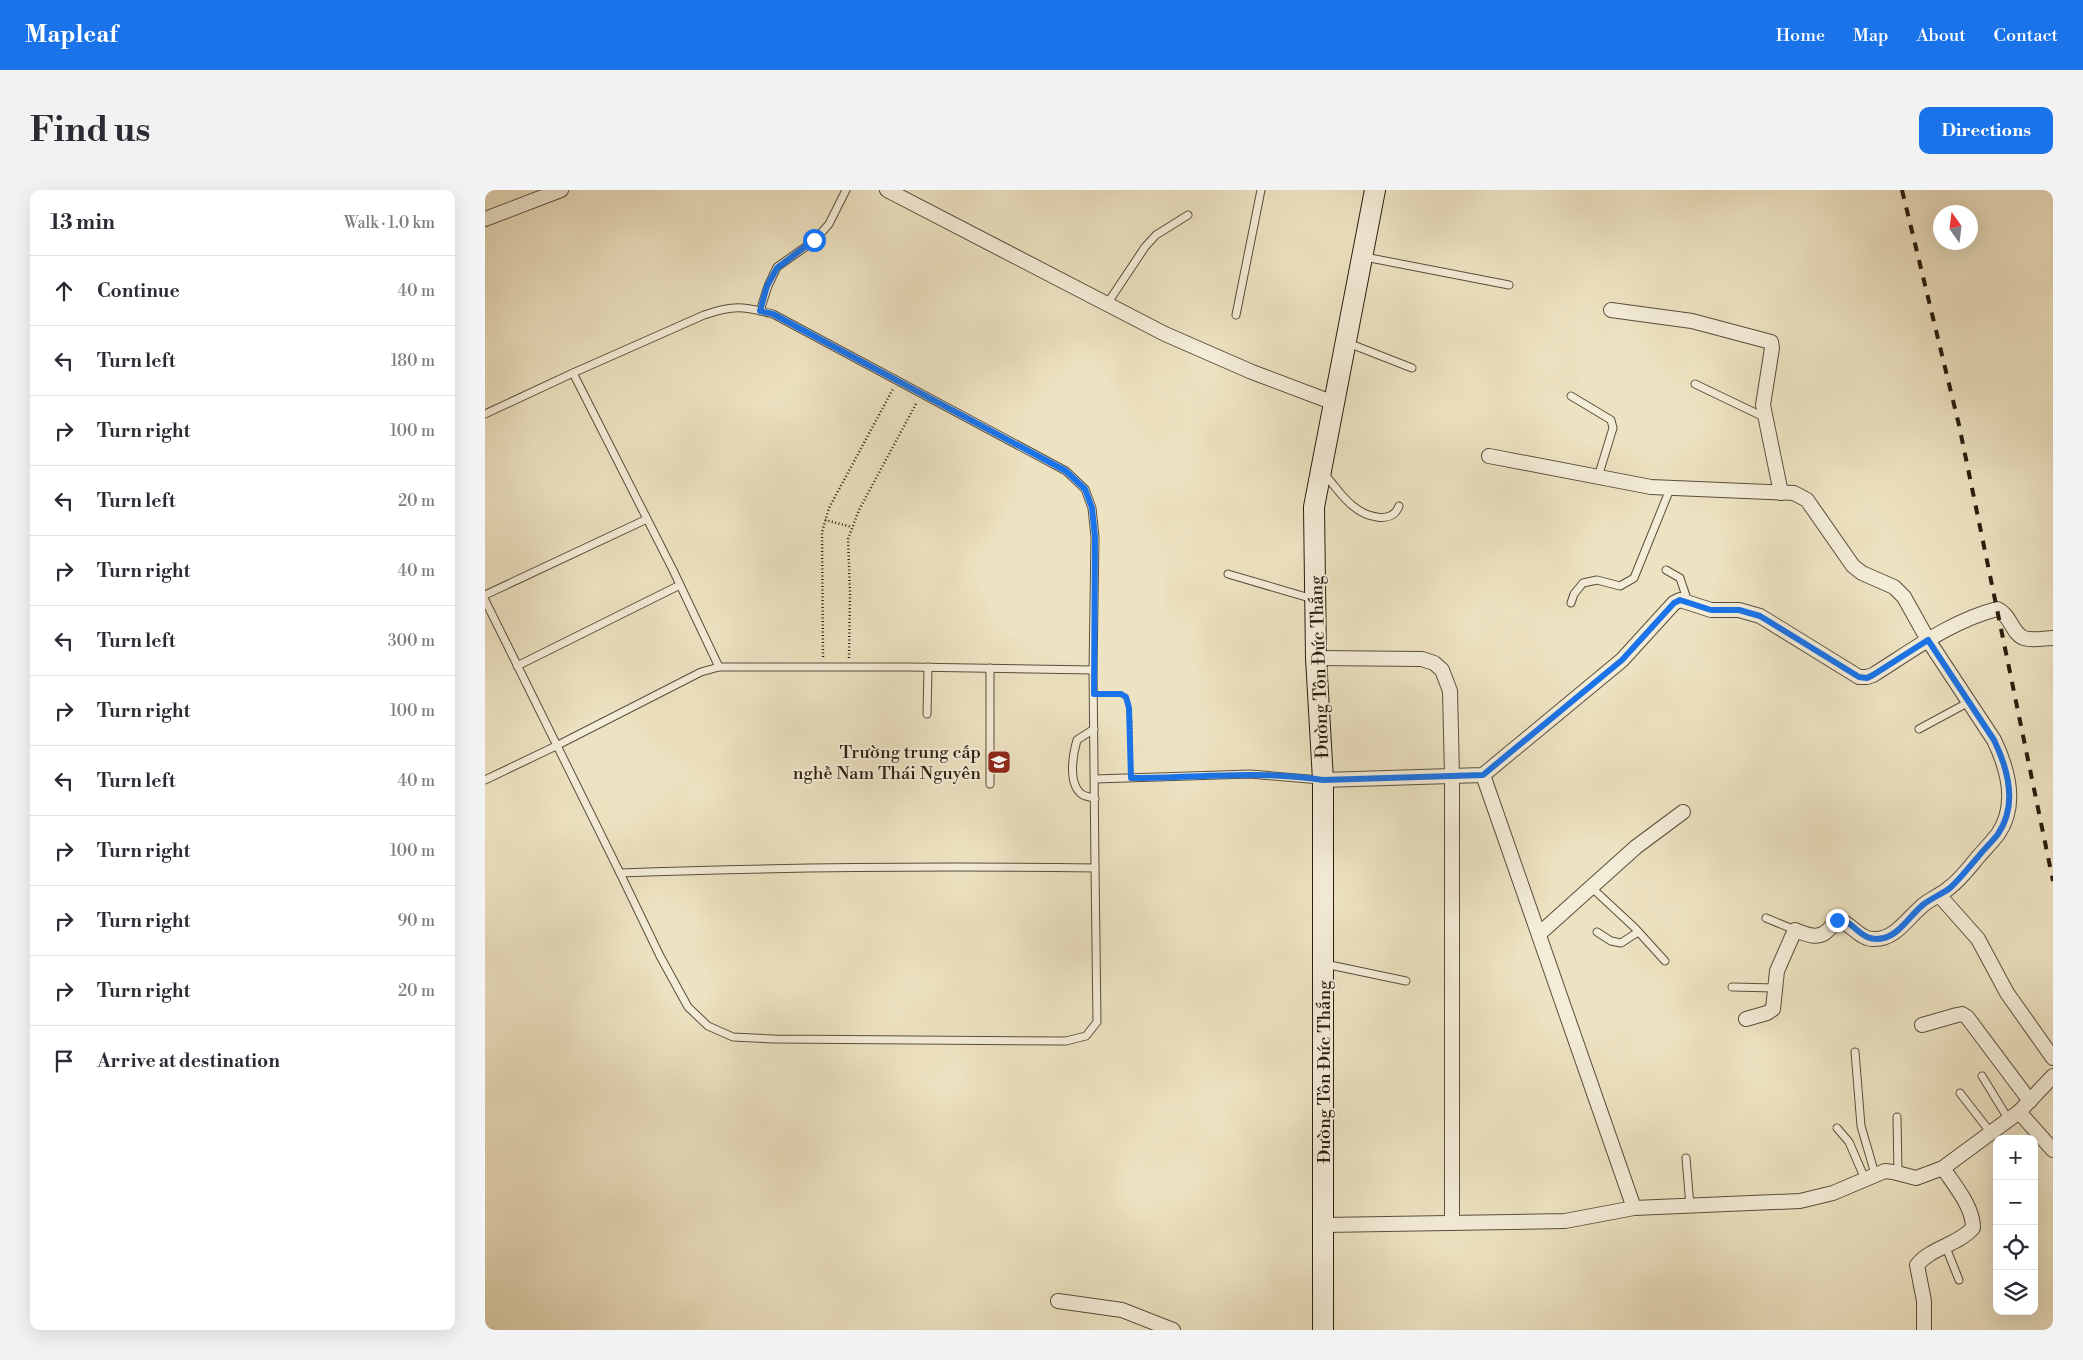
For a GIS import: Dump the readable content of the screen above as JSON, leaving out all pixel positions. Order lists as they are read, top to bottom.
{
  "streets": {
    "main road": ["Đường Tôn Đức Thắng"]
  },
  "places": {
    "school or university": ["Trường trung cấp nghề Nam Thái Nguyên"]
  },
  "north": "top",
  "page": {
    "header": "Mapleaf",
    "nav": [
      "Home",
      "Map",
      "About",
      "Contact"
    ],
    "buttons": "Directions",
    "title": "Find us",
    "heading": ["13 min", "Walk · 1.0 km"],
    "list": [
      ["Continue", "40 m"],
      ["Turn left", "180 m"],
      ["Turn right", "100 m"],
      ["Turn left", "20 m"],
      ["Turn right", "40 m"],
      ["Turn left", "300 m"],
      ["Turn right", "100 m"],
      ["Turn left", "40 m"],
      ["Turn right", "100 m"],
      ["Turn right", "90 m"],
      ["Turn right", "20 m"],
      "Arrive at destination"
    ],
    "map_buttons": ["+", "−"]
  }
}
